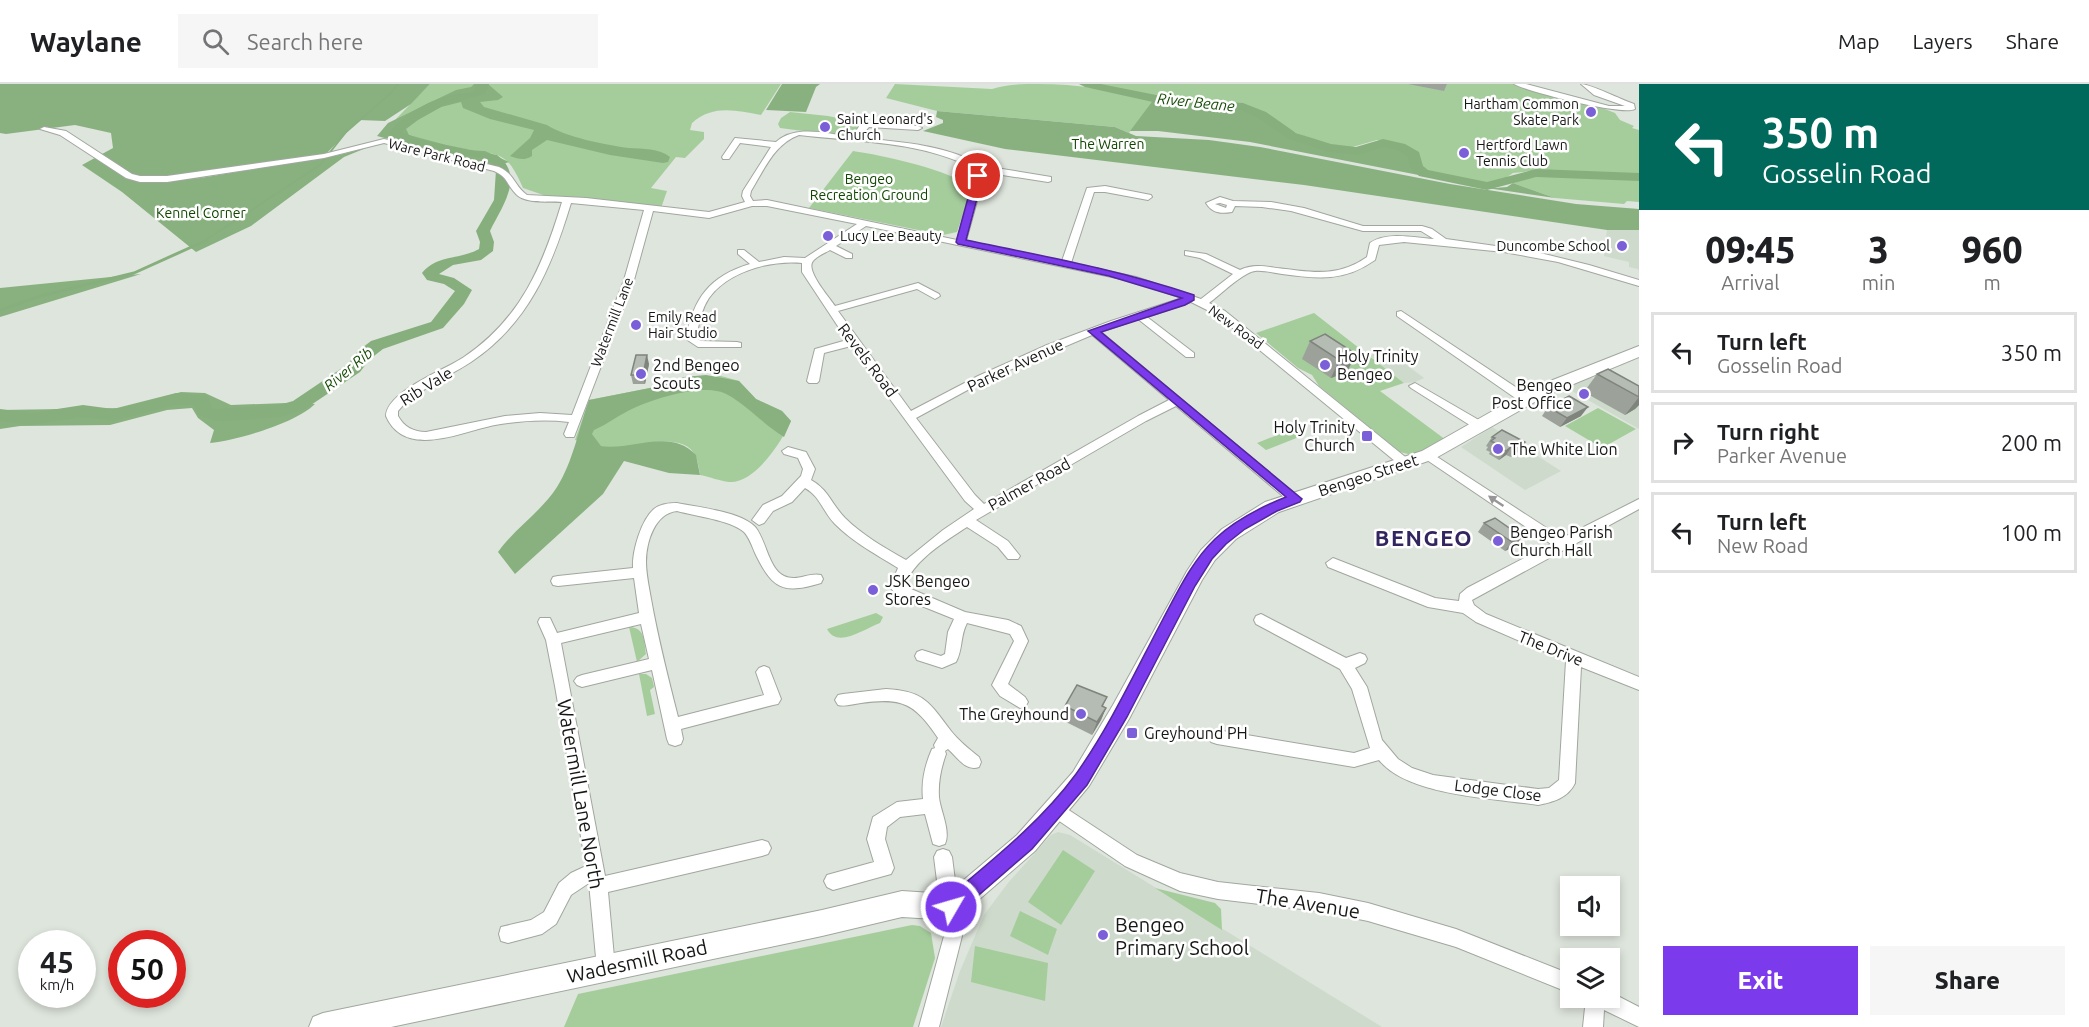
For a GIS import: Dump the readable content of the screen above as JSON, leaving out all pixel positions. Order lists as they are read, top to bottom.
{
  "streets": {
    "main road": ["Bengeo Street", "Wadesmill Road"],
    "street": [
      "Ware Park Road",
      "Watermill Lane",
      "New Road",
      "Revels Road",
      "Parker Avenue",
      "Rib Vale",
      "Palmer Road",
      "The Drive",
      "Lodge Close",
      "Watermill Lane North",
      "The Avenue"
    ]
  },
  "crossings": [
    ["Ware Park Road", "Watermill Lane"],
    ["Ware Park Road", "New Road"],
    ["Ware Park Road", "Rib Vale"],
    ["Watermill Lane", "Rib Vale"],
    ["New Road", "Parker Avenue"],
    ["New Road", "Bengeo Street"],
    ["Revels Road", "Parker Avenue"],
    ["Revels Road", "Palmer Road"],
    ["Bengeo Street", "The Avenue"],
    ["Bengeo Street", "Wadesmill Road"],
    ["The Drive", "Lodge Close"],
    ["Watermill Lane North", "Wadesmill Road"]
  ],
  "districts": ["BENGEO"],
  "water": ["River Beane", "River Rib"],
  "parks": ["The Warren", "Bengeo Recreation Ground", "Kennel Corner"],
  "places": {
    "other": [
      "Hartham Common Skate Park",
      "Saint Leonard's Church",
      "Hertford Lawn Tennis Club",
      "Lucy Lee Beauty",
      "Duncombe School",
      "Emily Read Hair Studio",
      "Holy Trinity Bengeo",
      "2nd Bengeo Scouts",
      "Bengeo Post Office",
      "The White Lion",
      "Bengeo Parish Church Hall",
      "JSK Bengeo Stores",
      "The Greyhound",
      "Bengeo Primary School"
    ],
    "transit": ["Holy Trinity Church", "Greyhound PH"]
  },
  "page": {
    "header": "Waylane",
    "search": "Search here",
    "nav": ["Map", "Layers", "Share"],
    "turn": ["350 m", "Gosselin Road"],
    "eta": [
      "09:45",
      "Arrival",
      "3",
      "min",
      "960",
      "m"
    ],
    "list": [
      {
        "name": "Turn left",
        "note": "Gosselin Road",
        "value": "350 m"
      },
      {
        "name": "Turn right",
        "note": "Parker Avenue",
        "value": "200 m"
      },
      {
        "name": "Turn left",
        "note": "New Road",
        "value": "100 m"
      }
    ],
    "speed": "45 km/h",
    "limit": "50",
    "buttons": ["Exit", "Share"]
  }
}
